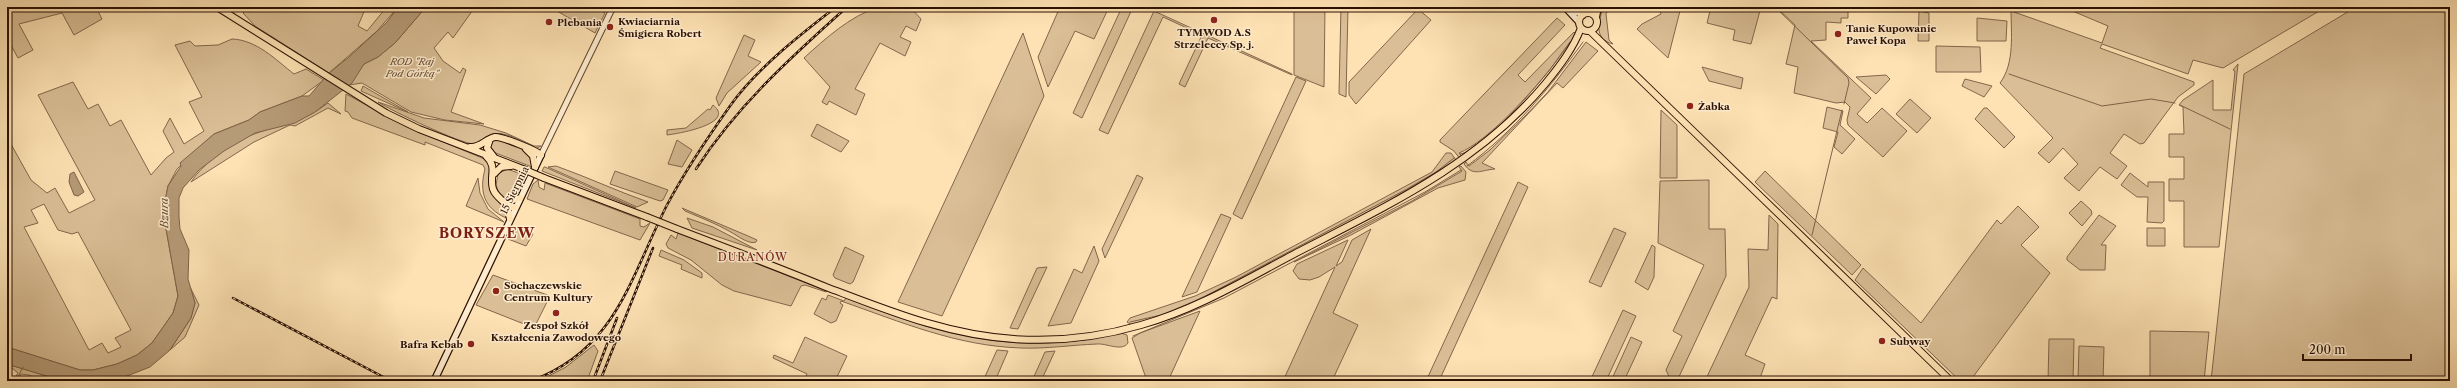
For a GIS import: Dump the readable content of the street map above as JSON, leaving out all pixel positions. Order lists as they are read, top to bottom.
{
  "streets": {
    "main road": ["15 Sierpnia"]
  },
  "districts": ["BORYSZEW", "DURANÓW"],
  "water": ["Bzura"],
  "parks": ["ROD \"Raj Pod Górką\""],
  "places": [
    "TYMWOD A.S Strzeleccy Sp. j.",
    "Plebania",
    "Kwiaciarnia Śmigiera Robert",
    "Tanie Kupowanie Paweł Kopa",
    "Żabka",
    "Sochaczewskie Centrum Kultury",
    "Zespoł Szkół Kształcenia Zawodowego",
    "Subway",
    "Bafra Kebab"
  ],
  "scale_bar": "200 m"
}
